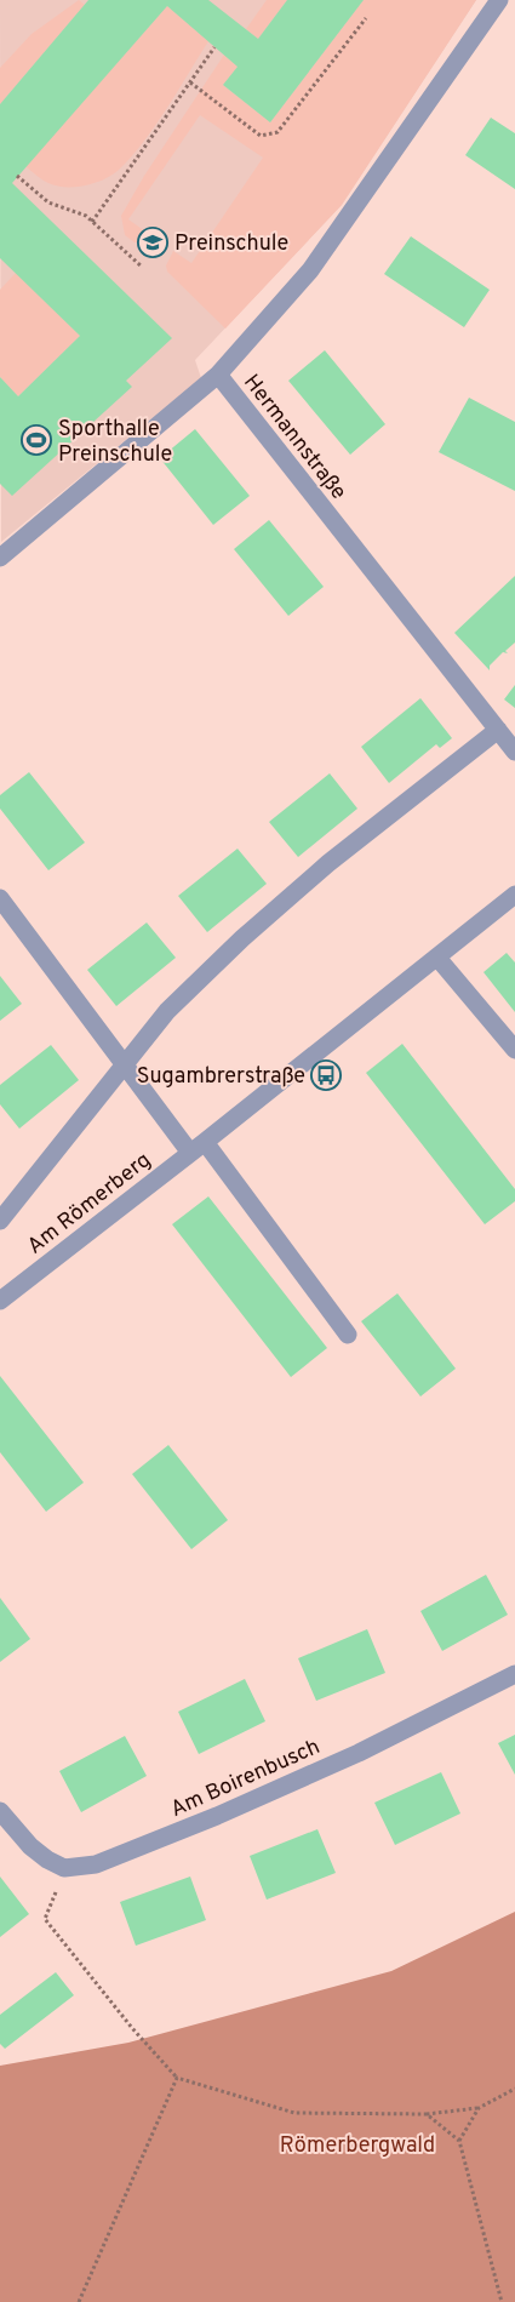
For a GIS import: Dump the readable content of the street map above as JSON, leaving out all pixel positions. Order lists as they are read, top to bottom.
{
  "streets": {
    "street": ["Hermannstraße", "Am Römerberg", "Am Boirenbusch"]
  },
  "parks": ["Römerbergwald"],
  "places": {
    "school or university": ["Preinschule"],
    "sports": ["Sporthalle Preinschule"],
    "bus stop": ["Sugambrerstraße"]
  }
}
